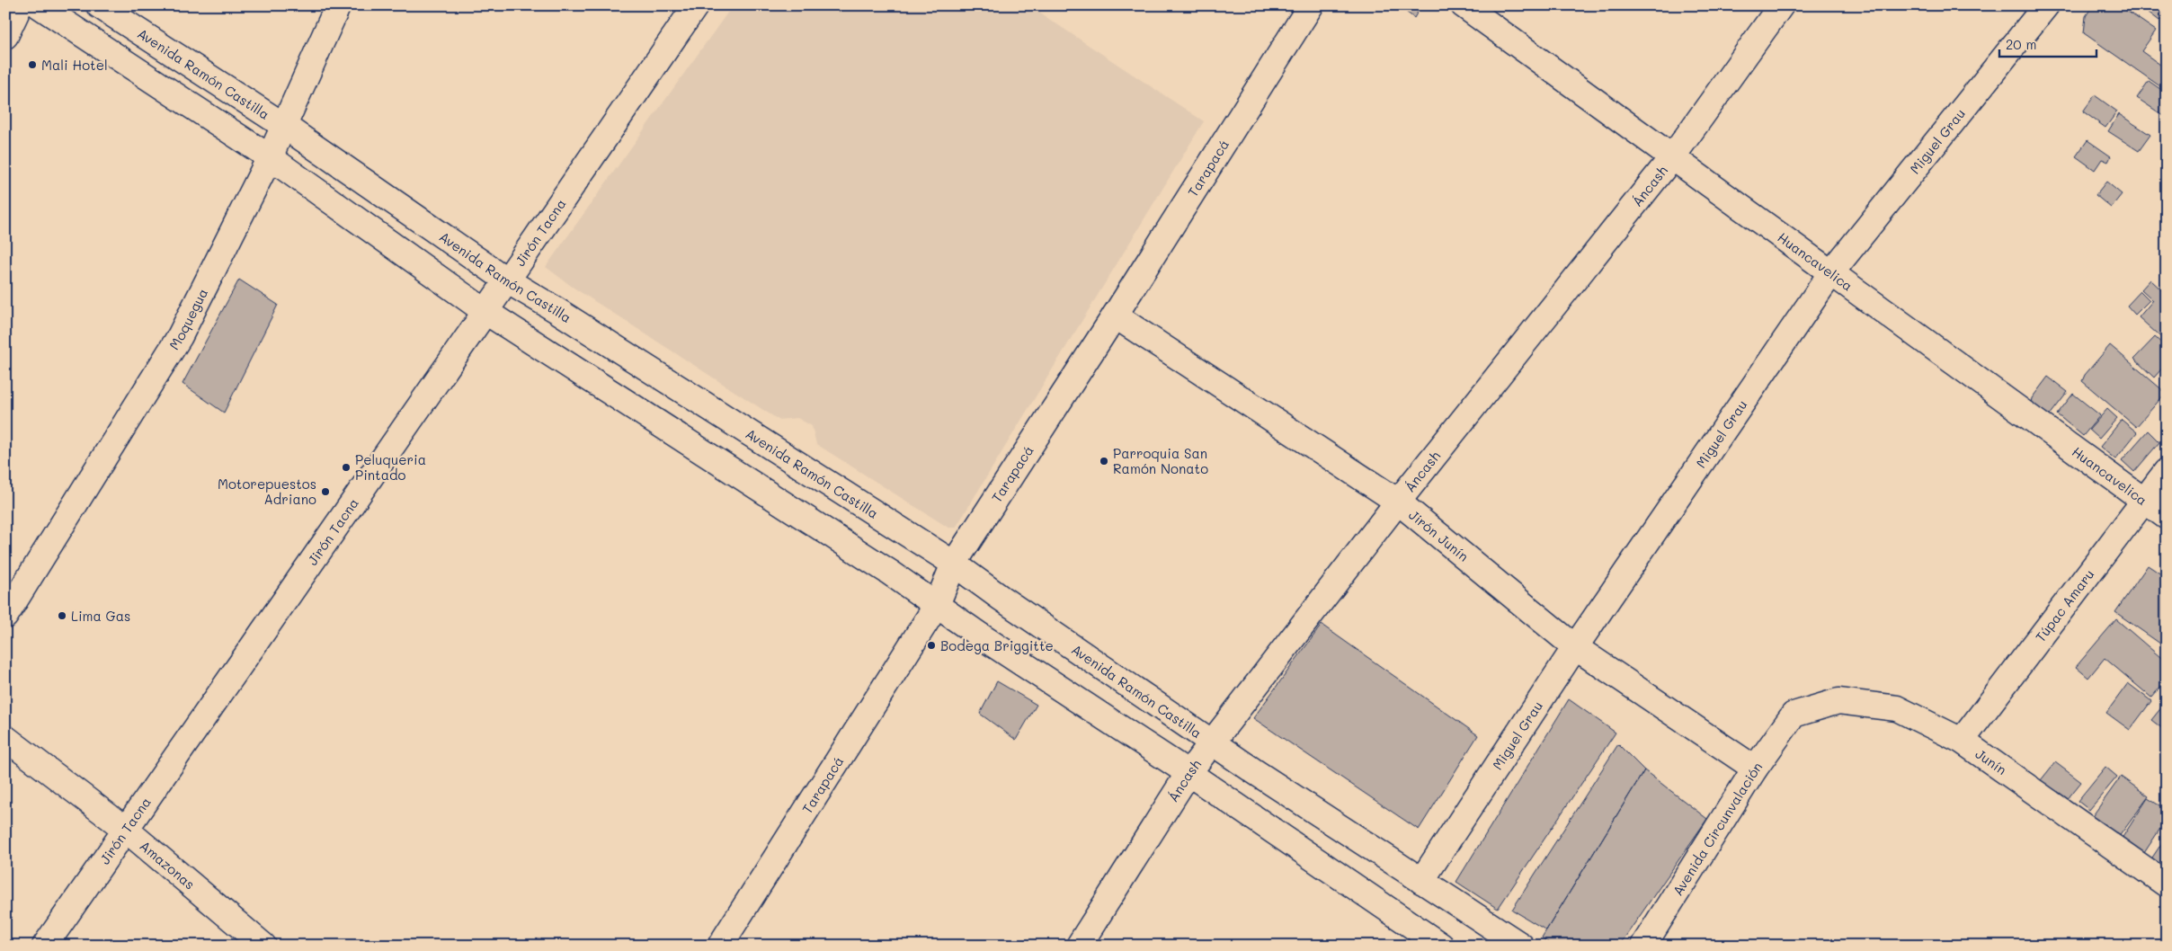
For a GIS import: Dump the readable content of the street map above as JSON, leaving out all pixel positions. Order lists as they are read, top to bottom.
{
  "streets": {
    "street": [
      "Avenida Ramón Castilla",
      "Miguel Grau",
      "Tarapacá",
      "Áncash",
      "Jirón Tacna",
      "Huancavelica",
      "Moquegua",
      "Jirón Junín",
      "Túpac Amaru",
      "Junín",
      "Avenida Circunvalación",
      "Amazonas"
    ]
  },
  "crossings": [
    ["Avenida Ramón Castilla", "Miguel Grau"],
    ["Avenida Ramón Castilla", "Tarapacá"],
    ["Avenida Ramón Castilla", "Áncash"],
    ["Avenida Ramón Castilla", "Jirón Tacna"],
    ["Avenida Ramón Castilla", "Moquegua"],
    ["Miguel Grau", "Huancavelica"],
    ["Miguel Grau", "Jirón Junín"],
    ["Tarapacá", "Jirón Junín"],
    ["Áncash", "Huancavelica"],
    ["Áncash", "Jirón Junín"],
    ["Jirón Tacna", "Amazonas"],
    ["Huancavelica", "Túpac Amaru"],
    ["Jirón Junín", "Avenida Circunvalación"],
    ["Túpac Amaru", "Junín"],
    ["Junín", "Avenida Circunvalación"]
  ],
  "places": [
    "Mali Hotel",
    "Parroquia San Ramón Nonato",
    "Peluqueria Pintado",
    "Motorepuestos Adriano",
    "Lima Gas",
    "Bodega Briggitte"
  ],
  "scale_bar": "20 m"
}
